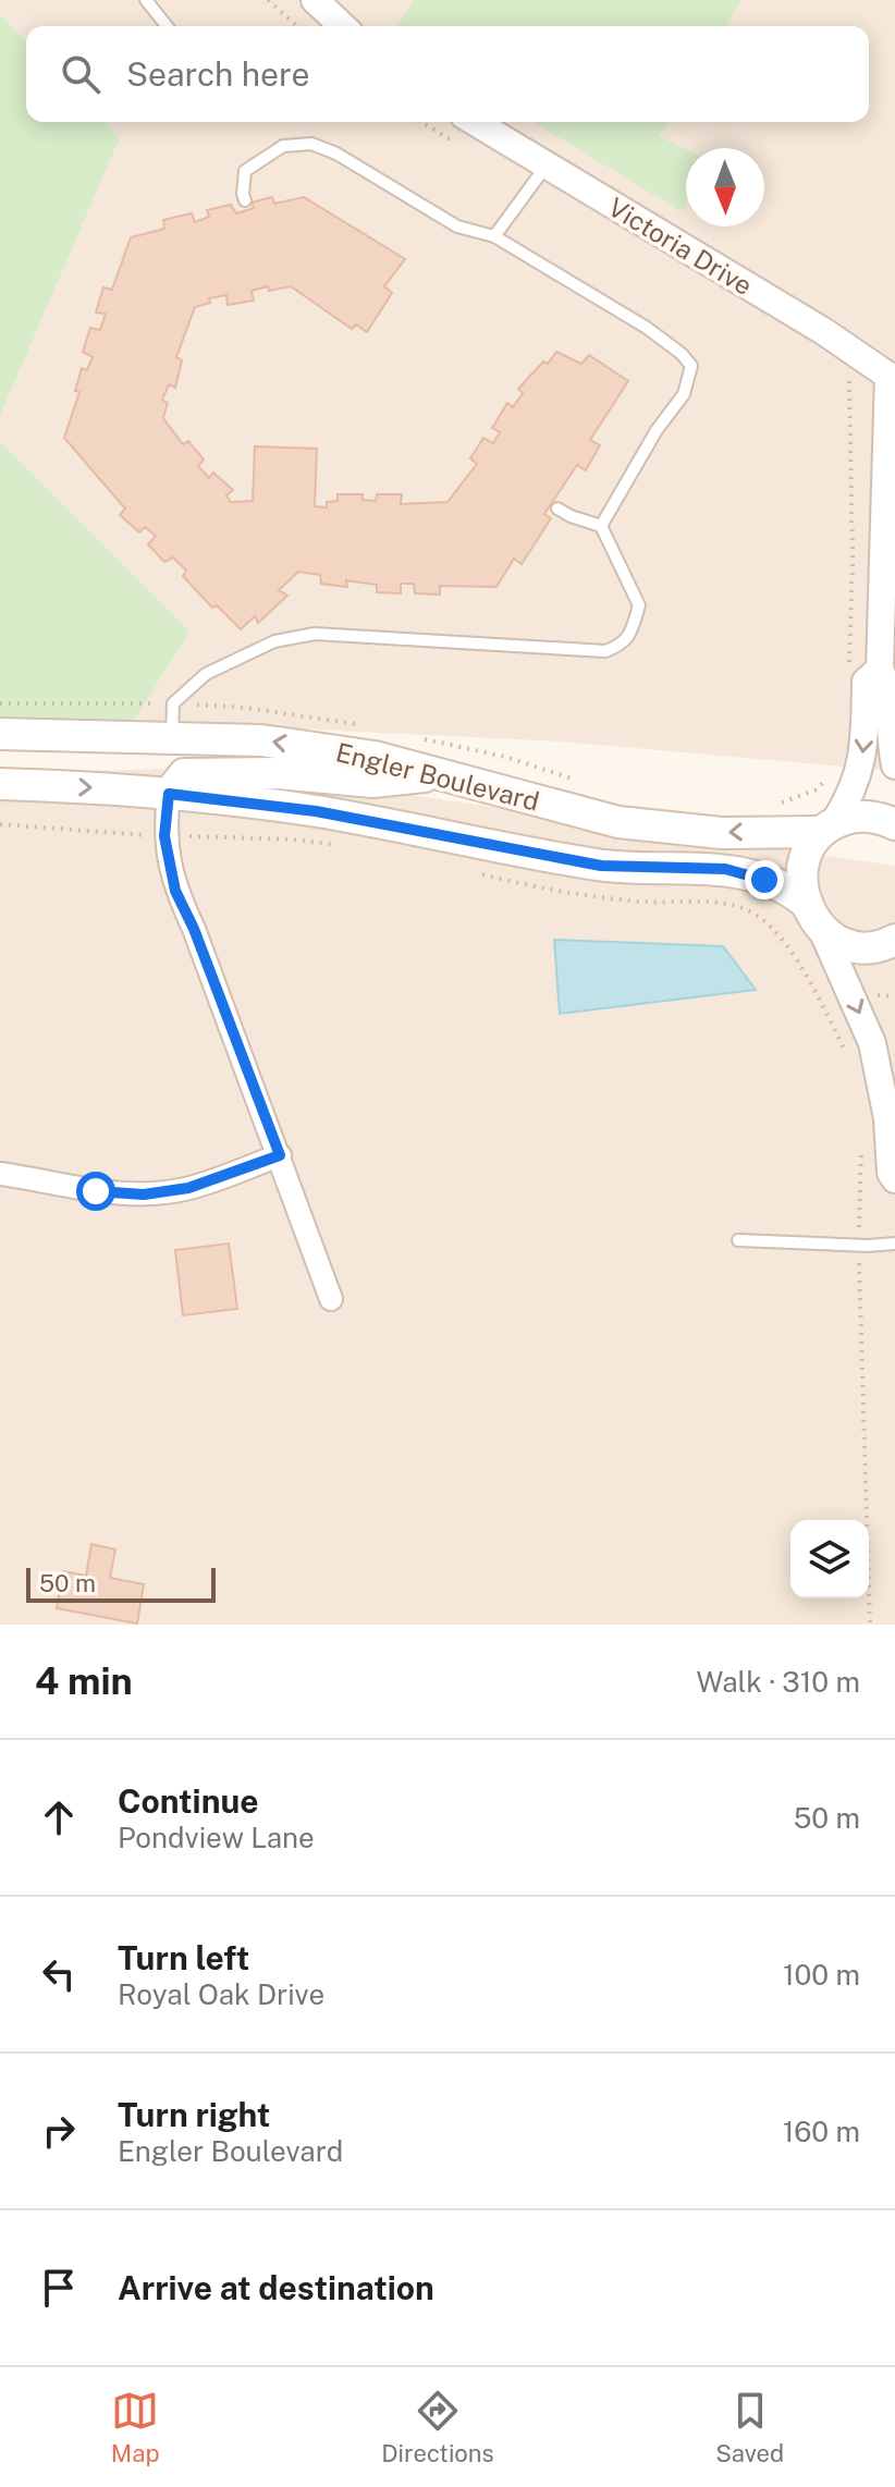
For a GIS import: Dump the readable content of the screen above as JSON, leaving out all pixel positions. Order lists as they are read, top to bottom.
{
  "streets": {
    "main road": ["Engler Boulevard"],
    "street": ["Victoria Drive"]
  },
  "scale_bar": "50 m",
  "north": "bottom",
  "page": {
    "search": "Search here",
    "scale": "50 m",
    "heading": ["4 min", "Walk · 310 m"],
    "list": [
      ["Continue", "Pondview Lane", "50 m"],
      ["Turn left", "Royal Oak Drive", "100 m"],
      ["Turn right", "Engler Boulevard", "160 m"],
      "Arrive at destination"
    ],
    "nav": ["Map", "Directions", "Saved"]
  }
}
